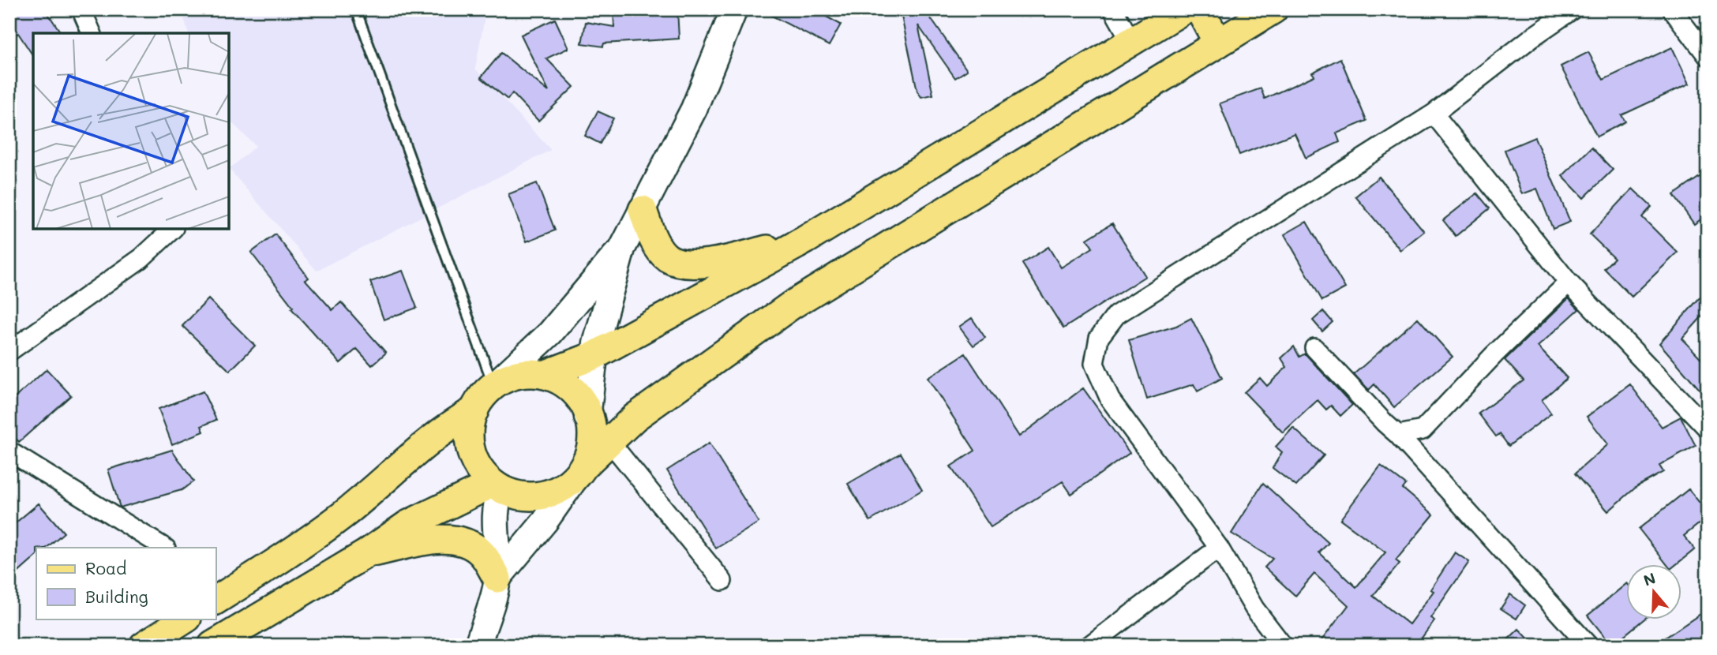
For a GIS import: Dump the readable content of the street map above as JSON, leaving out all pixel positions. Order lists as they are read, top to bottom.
{
  "legend": ["Road", "Building"],
  "north": "top"
}
